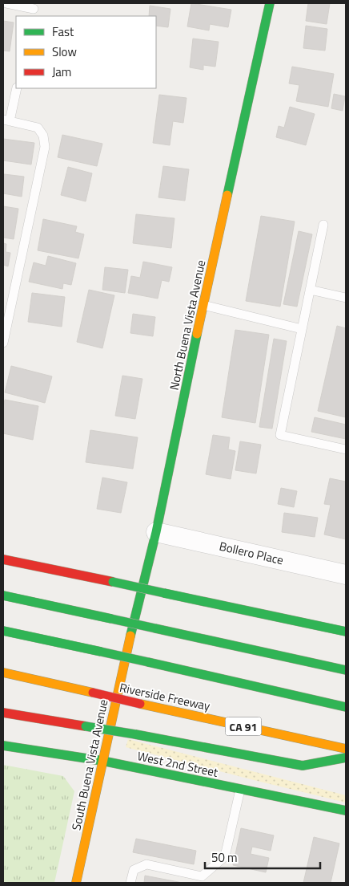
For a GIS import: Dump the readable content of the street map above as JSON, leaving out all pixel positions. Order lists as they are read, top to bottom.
{
  "streets": {
    "main road": [
      "North Buena Vista Avenue",
      "Riverside Freeway",
      "CA 91",
      "West 2nd Street",
      "South Buena Vista Avenue"
    ],
    "street": ["Bollero Place"]
  },
  "crossings": [
    ["North Buena Vista Avenue", "Bollero Place"],
    ["North Buena Vista Avenue", "South Buena Vista Avenue"],
    ["West 2nd Street", "South Buena Vista Avenue"]
  ],
  "legend": ["Fast", "Slow", "Jam"],
  "scale_bar": "50 m"
}
